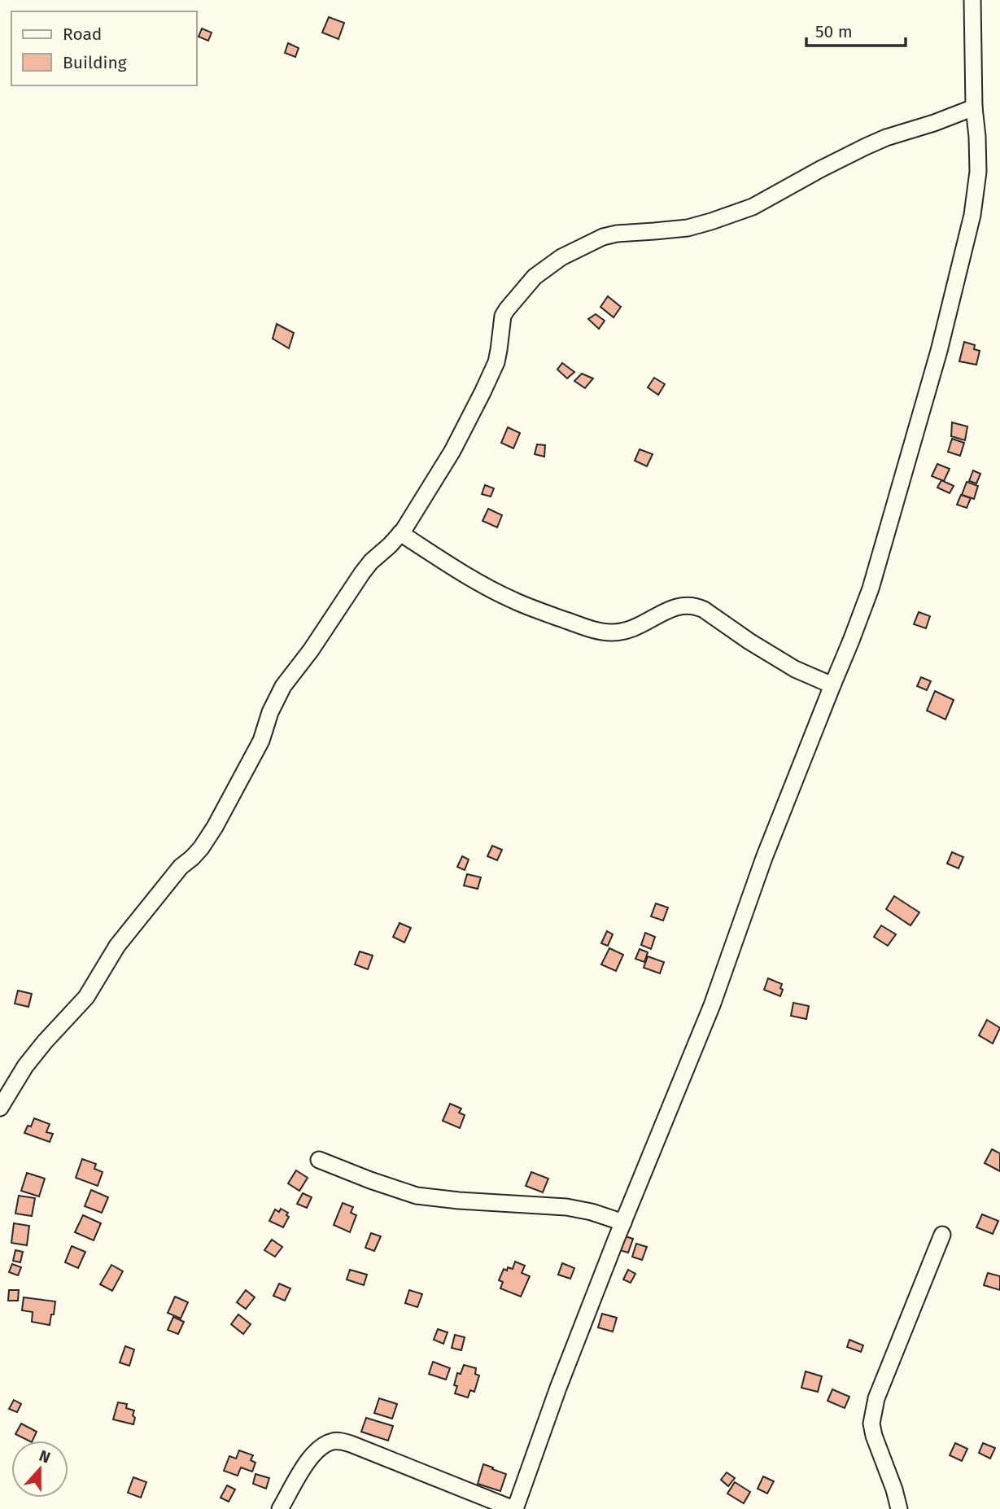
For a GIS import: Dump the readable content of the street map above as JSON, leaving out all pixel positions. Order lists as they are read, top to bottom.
{
  "legend": ["Road", "Building"],
  "scale_bar": "50 m",
  "north": "top"
}
